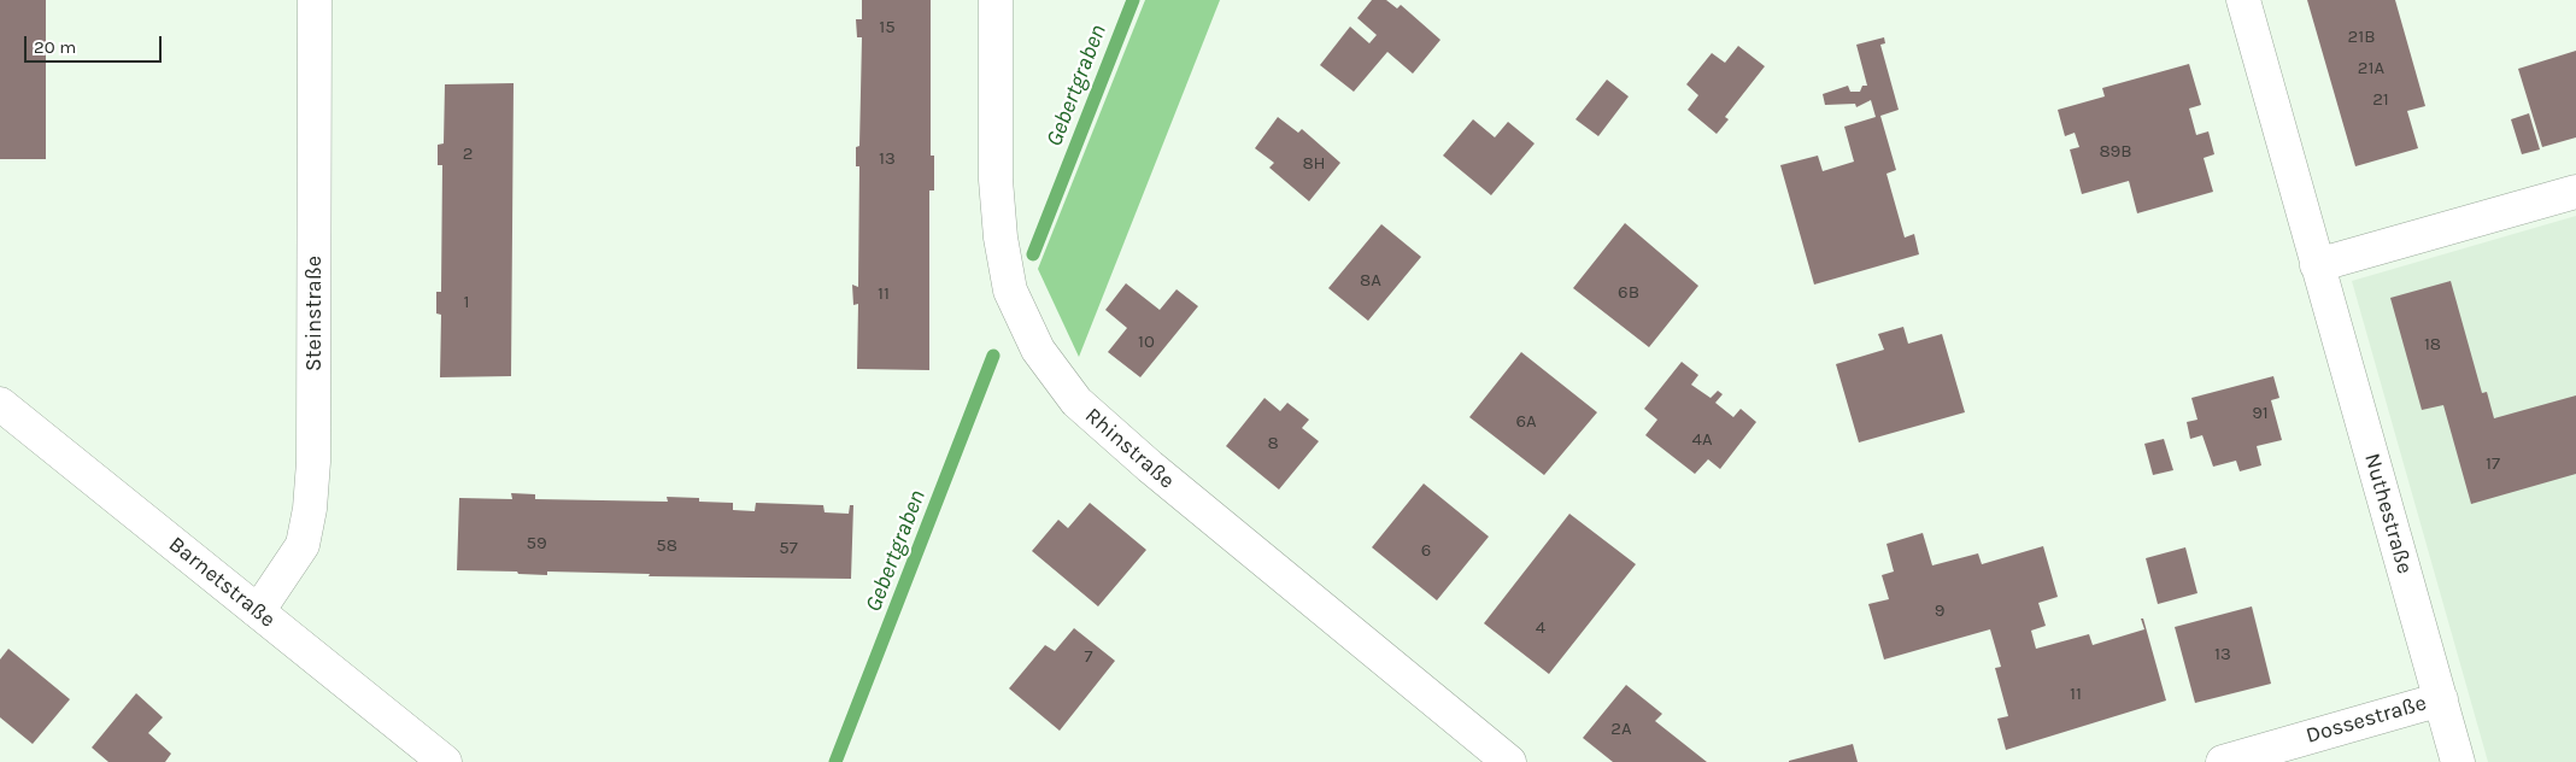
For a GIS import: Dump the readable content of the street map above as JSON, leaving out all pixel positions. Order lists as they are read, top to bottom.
{
  "streets": {
    "street": [
      "Steinstraße",
      "Rhinstraße",
      "Nuthestraße",
      "Barnetstraße",
      "Dossestraße"
    ]
  },
  "crossings": [
    ["Steinstraße", "Barnetstraße"],
    ["Nuthestraße", "Dossestraße"]
  ],
  "water": ["Gebertgraben"],
  "house_numbers": [
    "15",
    "21B",
    "21A",
    "21",
    "89B",
    "2",
    "13",
    "8H",
    "8A",
    "6B",
    "11",
    "1",
    "10",
    "18",
    "91",
    "6A",
    "4A",
    "8",
    "17",
    "59",
    "58",
    "57",
    "6",
    "9",
    "4",
    "13",
    "7",
    "11",
    "2A"
  ],
  "scale_bar": "20 m"
}
